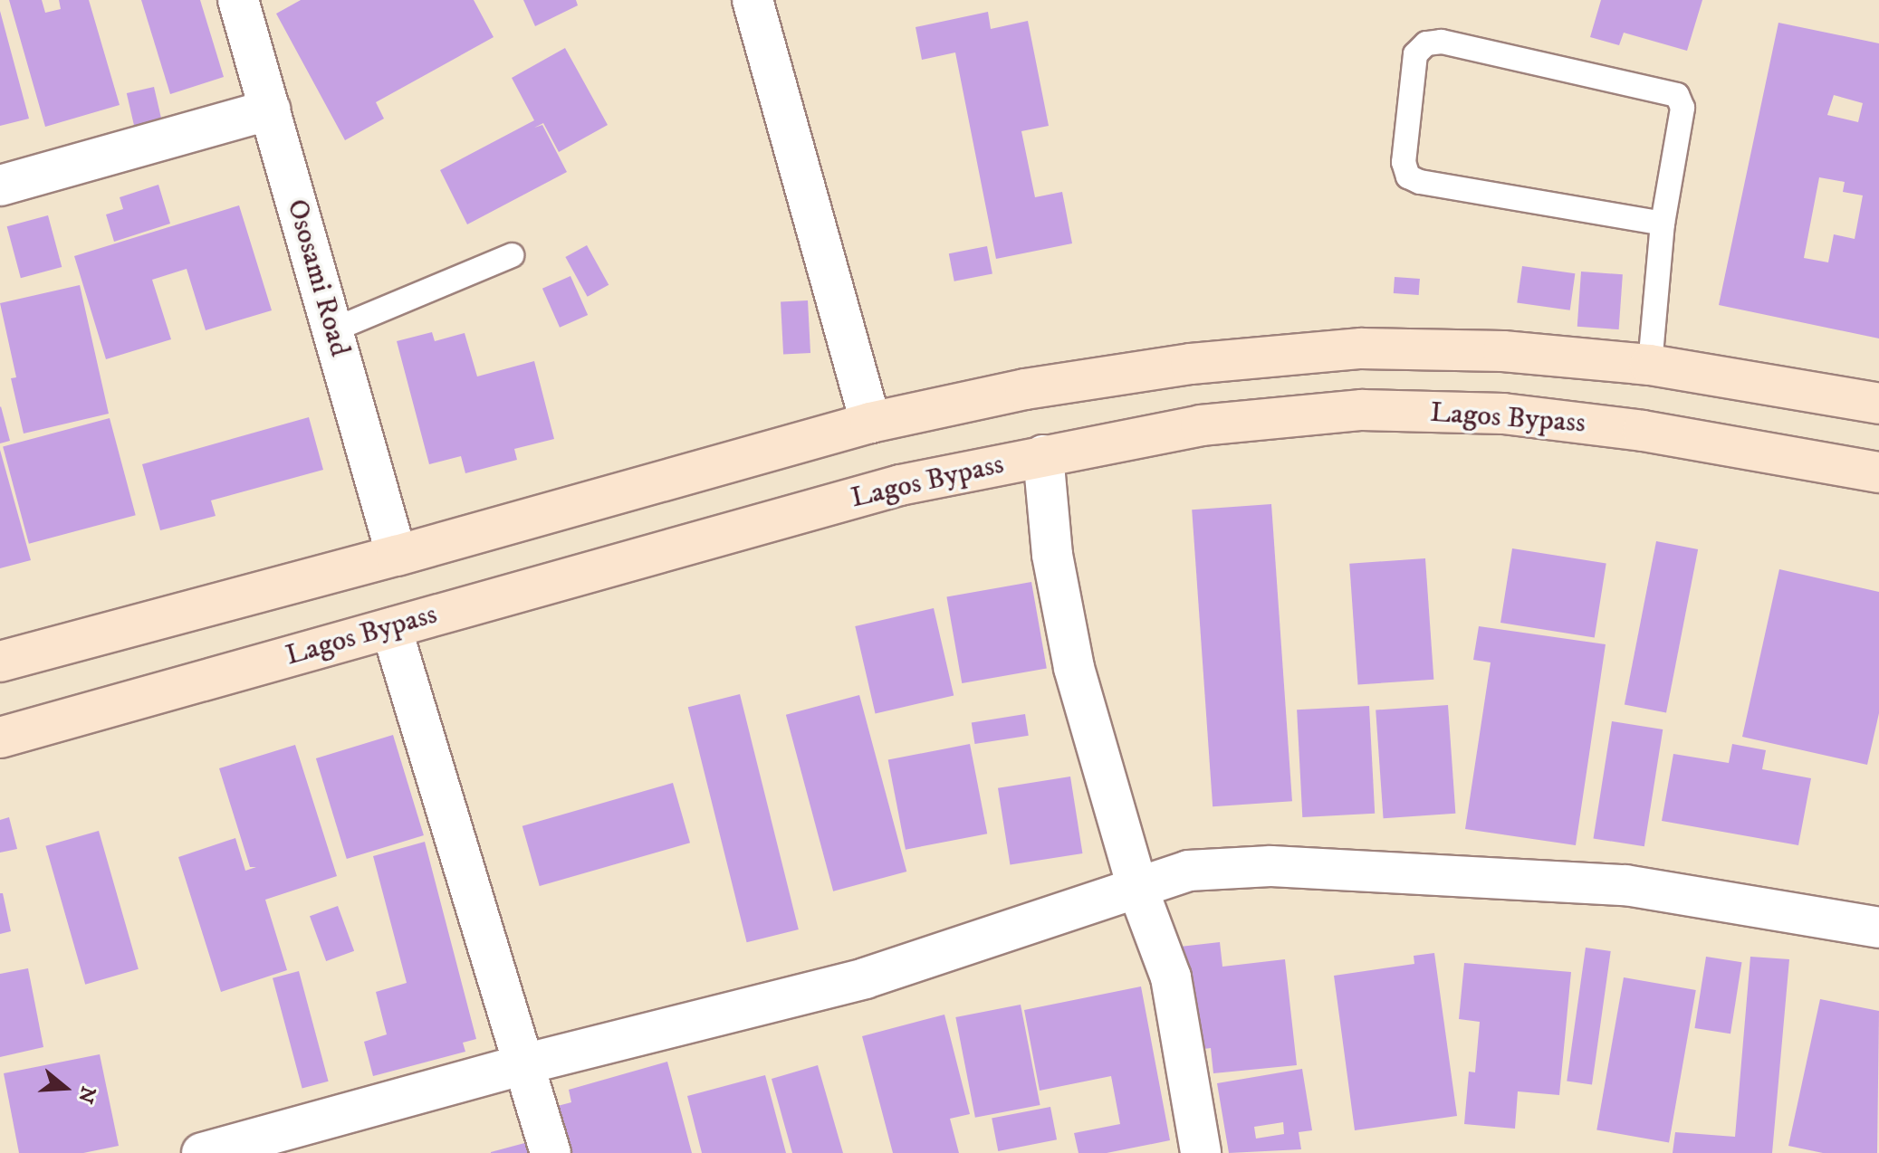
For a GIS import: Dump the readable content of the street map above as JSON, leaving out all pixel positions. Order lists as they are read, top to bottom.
{
  "streets": {
    "main road": ["Lagos Bypass"],
    "street": ["Ososami Road"]
  },
  "north": "right"
}
